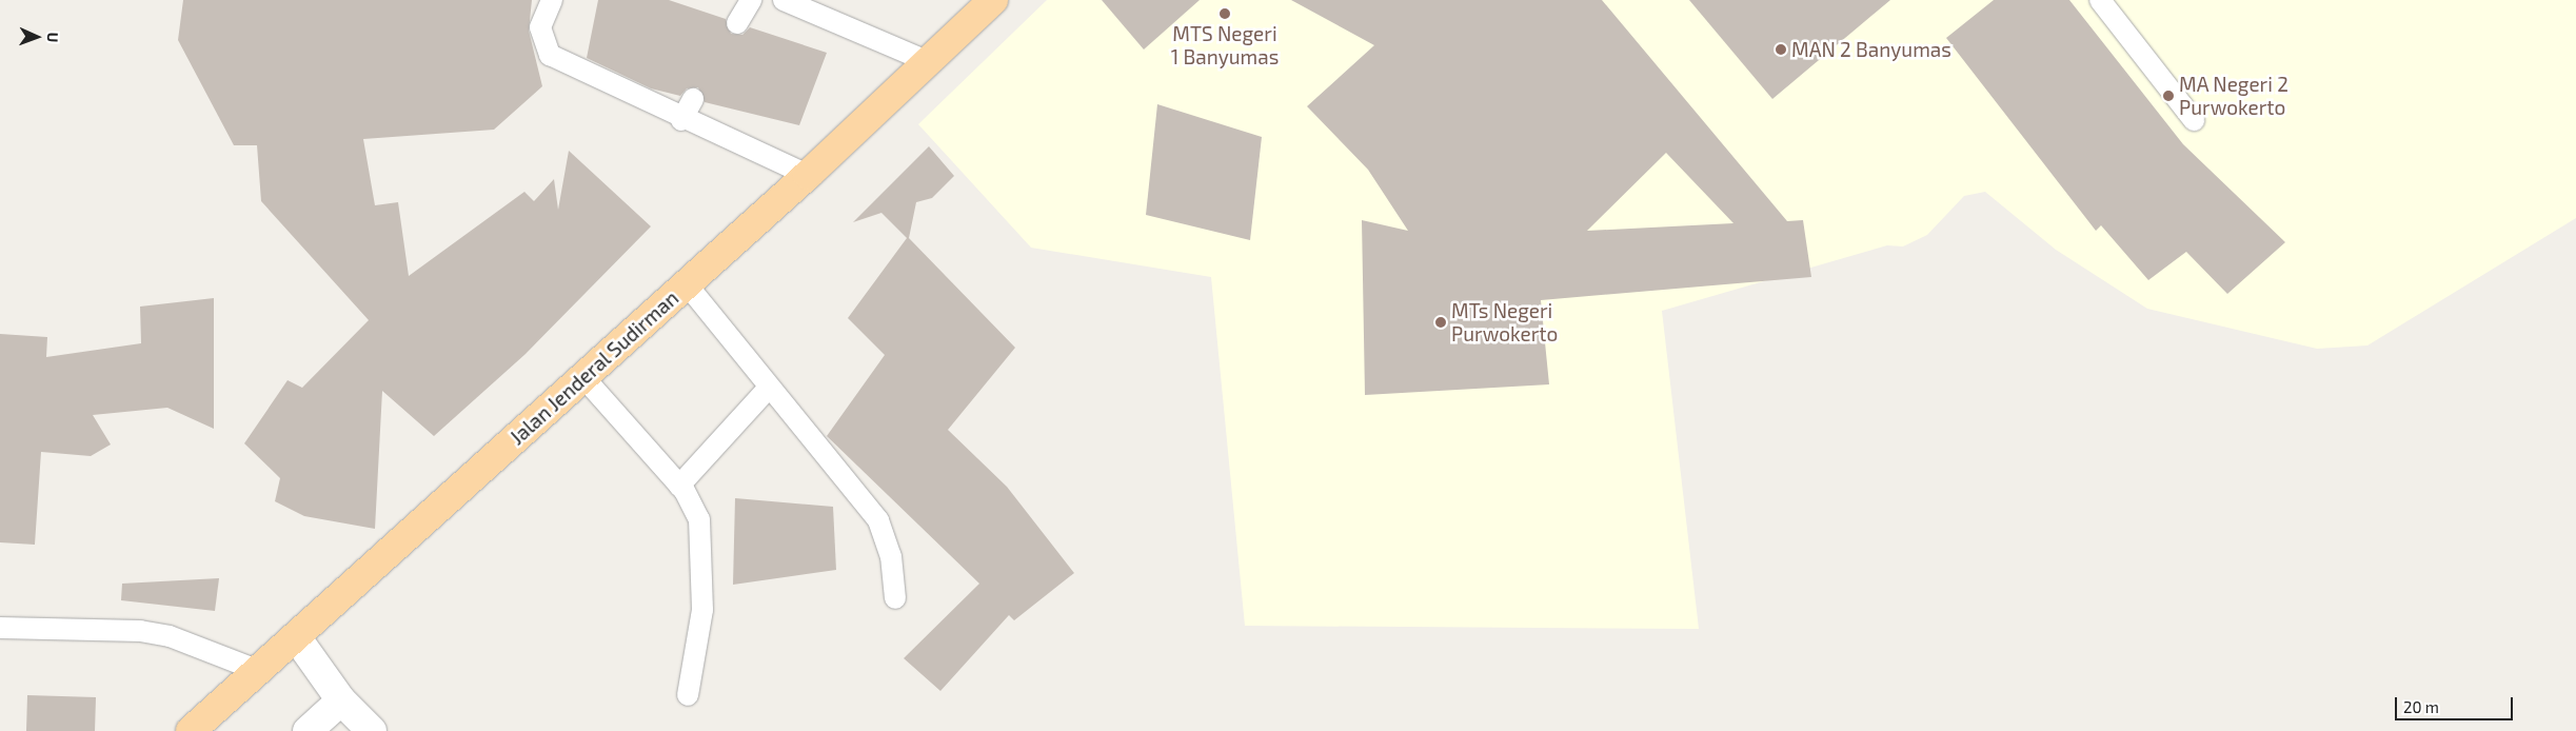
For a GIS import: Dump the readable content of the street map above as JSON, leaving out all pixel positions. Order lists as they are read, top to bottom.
{
  "streets": {
    "main road": ["Jalan Jenderal Sudirman"]
  },
  "places": [
    "MTS Negeri 1 Banyumas",
    "MAN 2 Banyumas",
    "MA Negeri 2 Purwokerto",
    "MTs Negeri Purwokerto"
  ],
  "scale_bar": "20 m",
  "north": "right"
}
